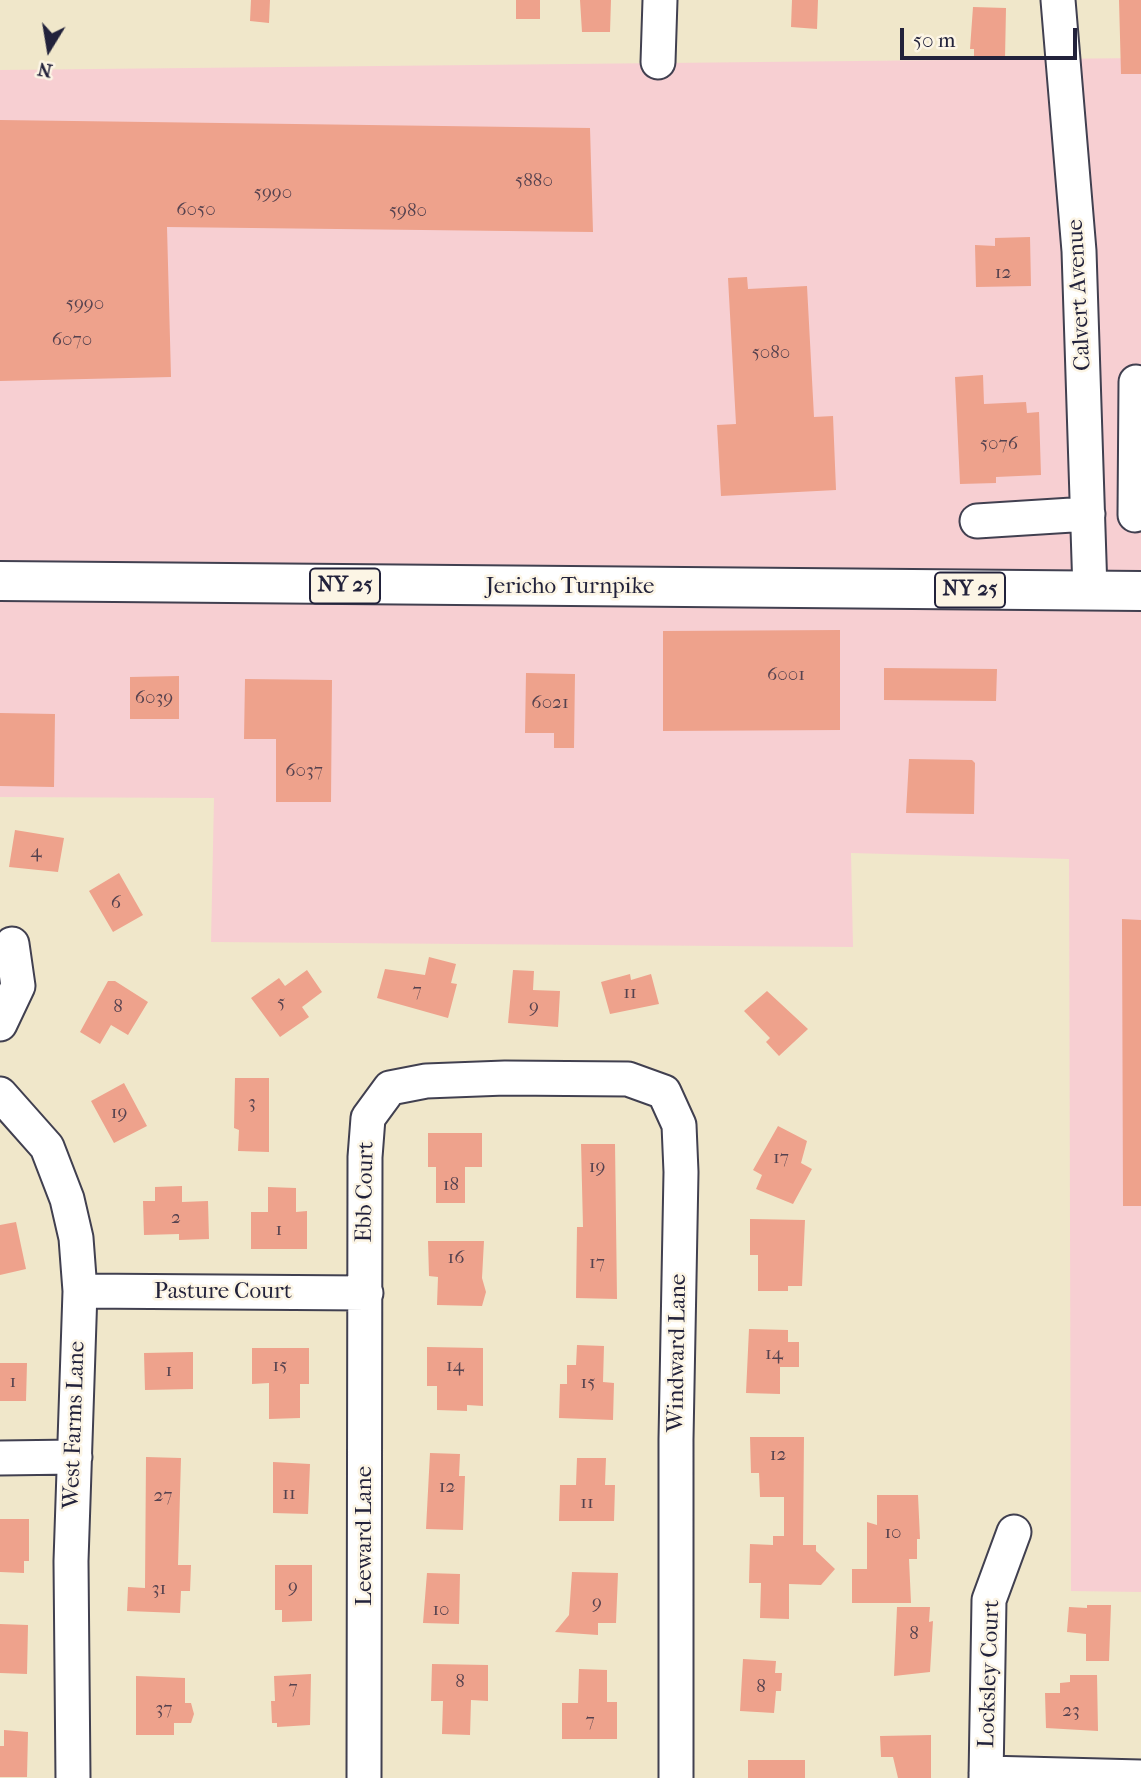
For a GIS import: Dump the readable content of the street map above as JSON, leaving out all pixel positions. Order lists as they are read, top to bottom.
{
  "streets": {
    "main road": ["NY 25", "Jericho Turnpike"],
    "street": [
      "Calvert Avenue",
      "Ebb Court",
      "Pasture Court",
      "Windward Lane",
      "West Farms Lane",
      "Leeward Lane",
      "Locksley Court"
    ]
  },
  "crossings": [
    ["Calvert Avenue", "Jericho Turnpike"],
    ["Ebb Court", "Pasture Court"],
    ["Ebb Court", "Windward Lane"],
    ["Ebb Court", "Leeward Lane"],
    ["Pasture Court", "West Farms Lane"],
    ["Pasture Court", "Leeward Lane"]
  ],
  "house_numbers": [
    "5880",
    "5990",
    "6050",
    "5980",
    "12",
    "5990",
    "6070",
    "5080",
    "5076",
    "6001",
    "6039",
    "6021",
    "6037",
    "4",
    "6",
    "7",
    "11",
    "5",
    "8",
    "9",
    "3",
    "19",
    "17",
    "19",
    "18",
    "2",
    "1",
    "16",
    "17",
    "14",
    "15",
    "14",
    "1",
    "1",
    "15",
    "12",
    "12",
    "11",
    "27",
    "11",
    "10",
    "9",
    "31",
    "9",
    "10",
    "8",
    "8",
    "8",
    "7",
    "37",
    "23",
    "7"
  ],
  "scale_bar": "50 m",
  "north": "bottom"
}
